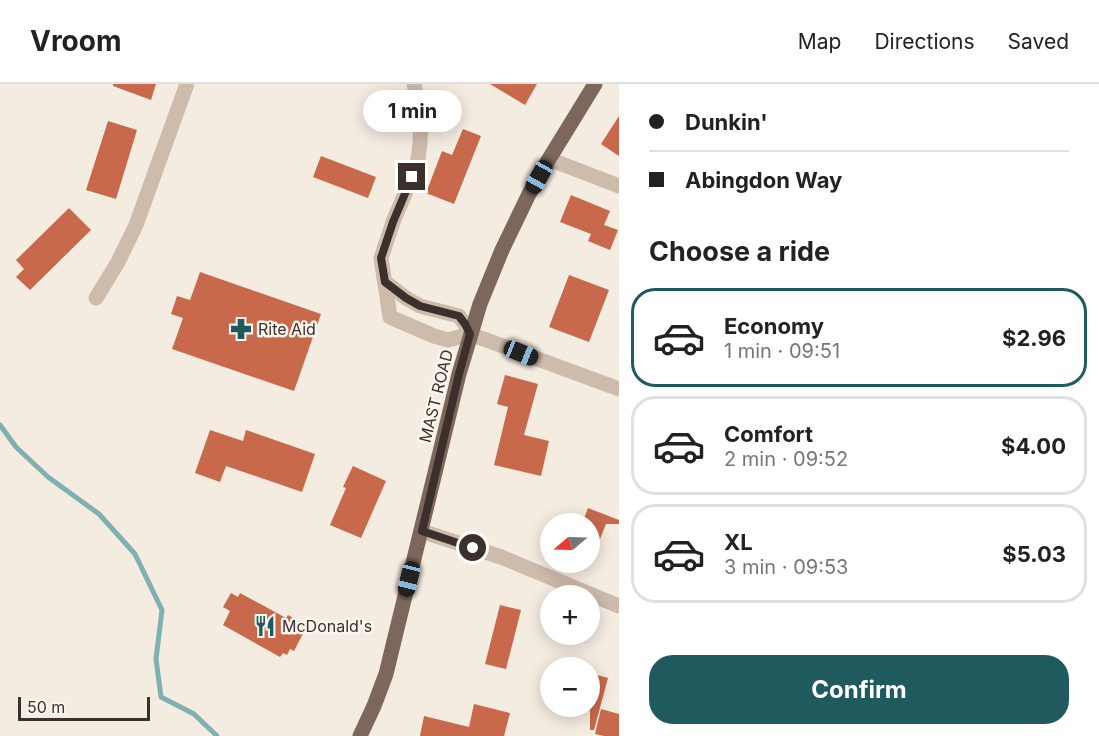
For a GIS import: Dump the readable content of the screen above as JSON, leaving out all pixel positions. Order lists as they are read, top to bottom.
{
  "streets": {
    "main road": ["MAST ROAD"]
  },
  "places": {
    "pharmacy": ["Rite Aid"],
    "restaurant": ["McDonald's"]
  },
  "scale_bar": "50 m",
  "north": "left",
  "page": {
    "header": "Vroom",
    "nav": ["Map", "Directions", "Saved"],
    "banner": ["Dunkin'", "Abingdon Way"],
    "bubble": "1 min",
    "heading": "Choose a ride",
    "list": [
      {
        "name": "Economy",
        "note": "1 min · 09:51",
        "value": "$2.96"
      },
      {
        "name": "Comfort",
        "note": "2 min · 09:52",
        "value": "$4.00"
      },
      {
        "name": "XL",
        "note": "3 min · 09:53",
        "value": "$5.03"
      }
    ],
    "map_buttons": ["+", "−"],
    "buttons": "Confirm",
    "scale": "50 m"
  }
}
